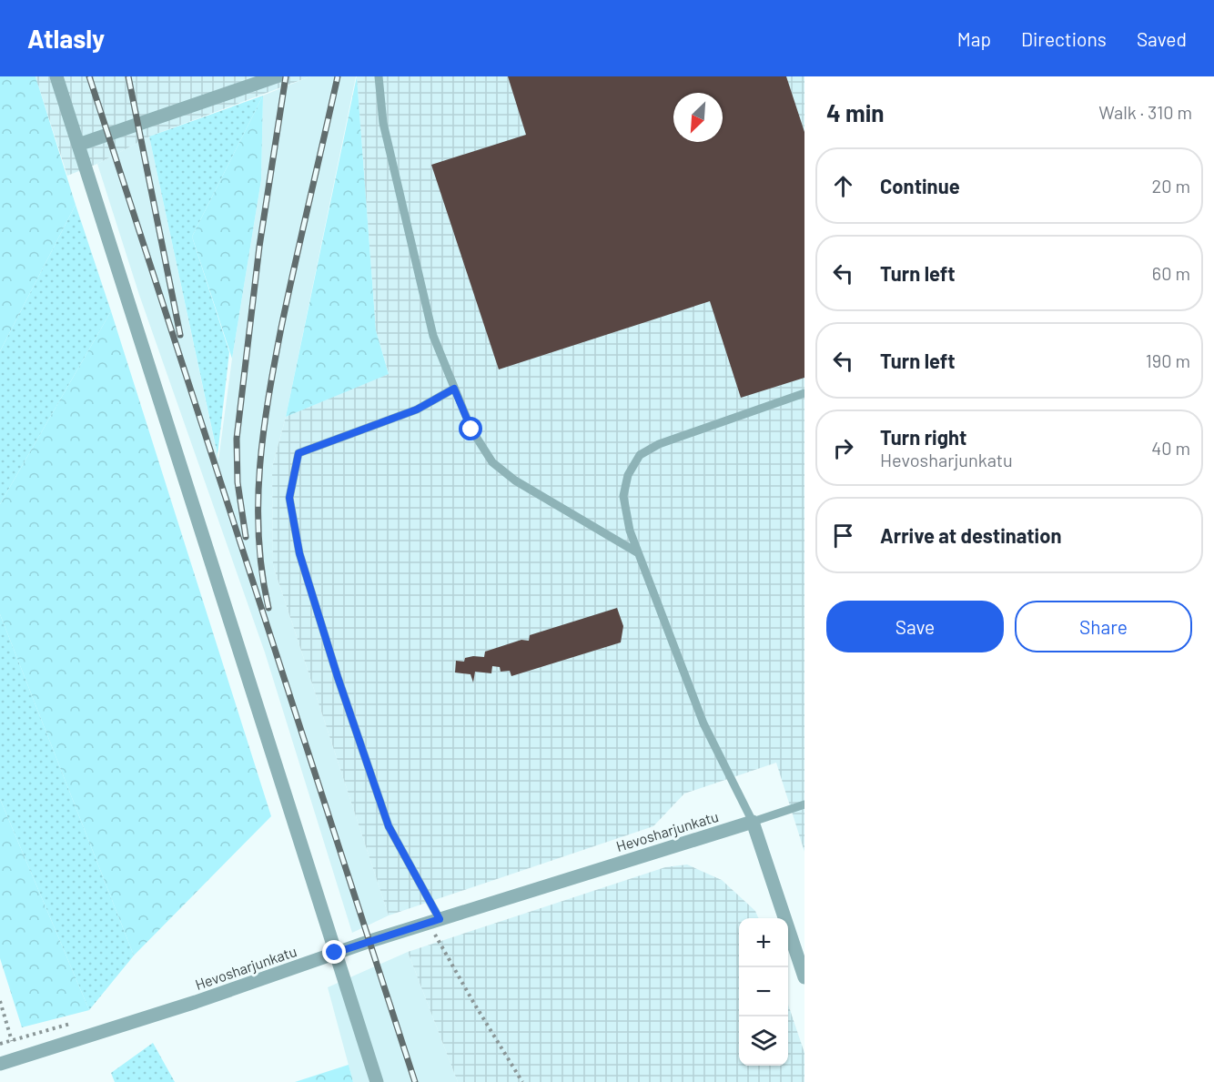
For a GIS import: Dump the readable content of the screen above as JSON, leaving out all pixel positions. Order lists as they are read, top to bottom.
{
  "streets": {
    "street": ["Hevosharjunkatu"]
  },
  "north": "bottom left",
  "page": {
    "header": "Atlasly",
    "nav": ["Map", "Directions", "Saved"],
    "heading": ["4 min", "Walk · 310 m"],
    "list": [
      ["Continue", "20 m"],
      ["Turn left", "60 m"],
      ["Turn left", "190 m"],
      ["Turn right", "Hevosharjunkatu", "40 m"],
      "Arrive at destination"
    ],
    "buttons": ["Save", "Share"],
    "map_buttons": ["+", "−"]
  }
}
